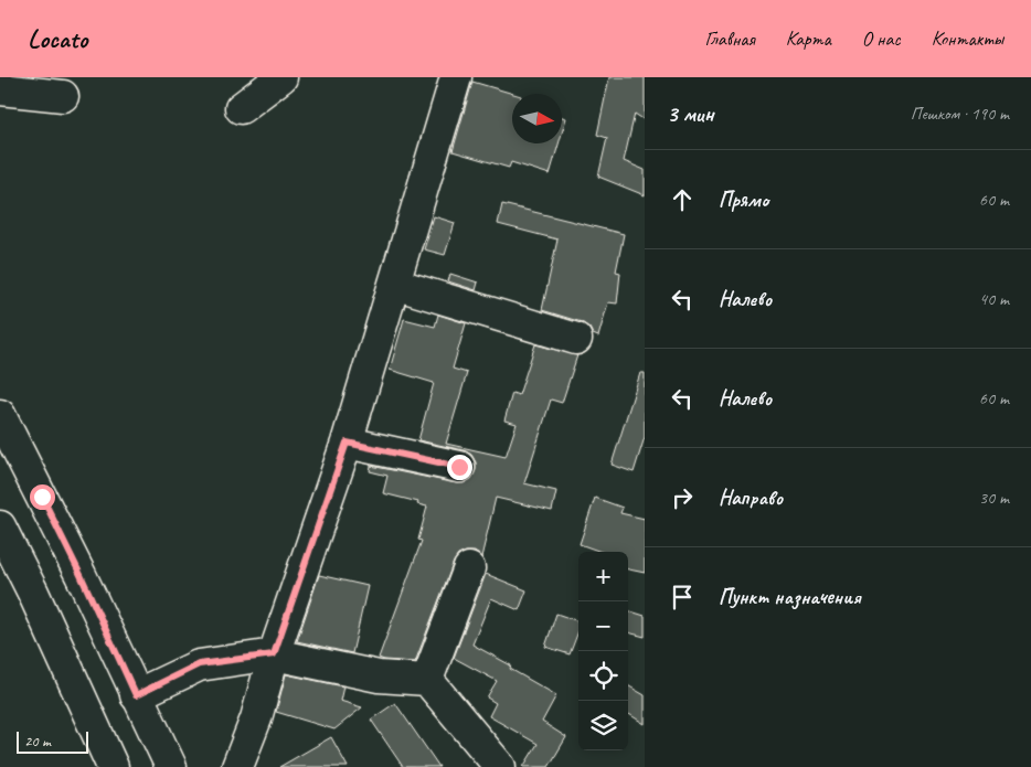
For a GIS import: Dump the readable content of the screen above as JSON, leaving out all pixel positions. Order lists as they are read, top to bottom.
{
  "scale_bar": "20 m",
  "north": "right",
  "page": {
    "header": "Locato",
    "nav": [
      "Главная",
      "Карта",
      "О нас",
      "Контакты"
    ],
    "heading": ["3 мин", "Пешком · 190 m"],
    "list": [
      ["Прямо", "60 m"],
      ["Налево", "40 m"],
      ["Налево", "60 m"],
      ["Направо", "30 m"],
      "Пункт назначения"
    ],
    "map_buttons": ["+", "−"],
    "scale": "20 m"
  }
}
